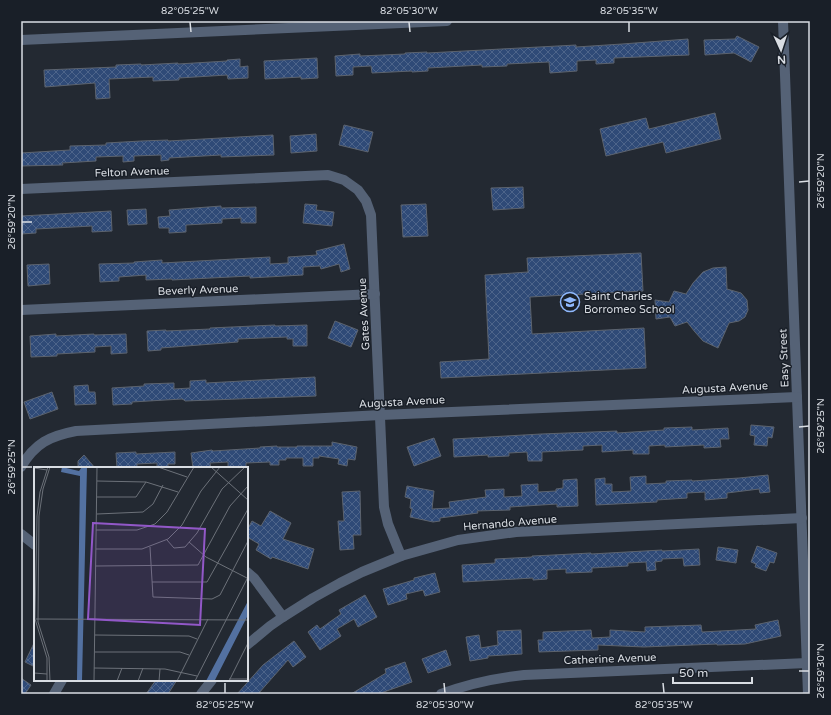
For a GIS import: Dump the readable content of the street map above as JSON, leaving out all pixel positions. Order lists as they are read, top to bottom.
{
  "streets": {
    "street": [
      "Felton Avenue",
      "Beverly Avenue",
      "Gates Avenue",
      "Easy Street",
      "Augusta Avenue",
      "Hernando Avenue",
      "Catherine Avenue"
    ]
  },
  "crossings": [
    ["Felton Avenue", "Gates Avenue"],
    ["Beverly Avenue", "Gates Avenue"],
    ["Gates Avenue", "Augusta Avenue"],
    ["Gates Avenue", "Hernando Avenue"],
    ["Easy Street", "Augusta Avenue"],
    ["Easy Street", "Hernando Avenue"],
    ["Easy Street", "Catherine Avenue"]
  ],
  "places": {
    "school or university": ["Saint Charles Borromeo School"]
  },
  "scale_bar": "50 m",
  "north": "bottom",
  "coordinates": [
    "82°05'25\"W",
    "82°05'30\"W",
    "82°05'35\"W",
    "26°59'20\"N",
    "26°59'25\"N",
    "26°59'30\"N"
  ]
}
